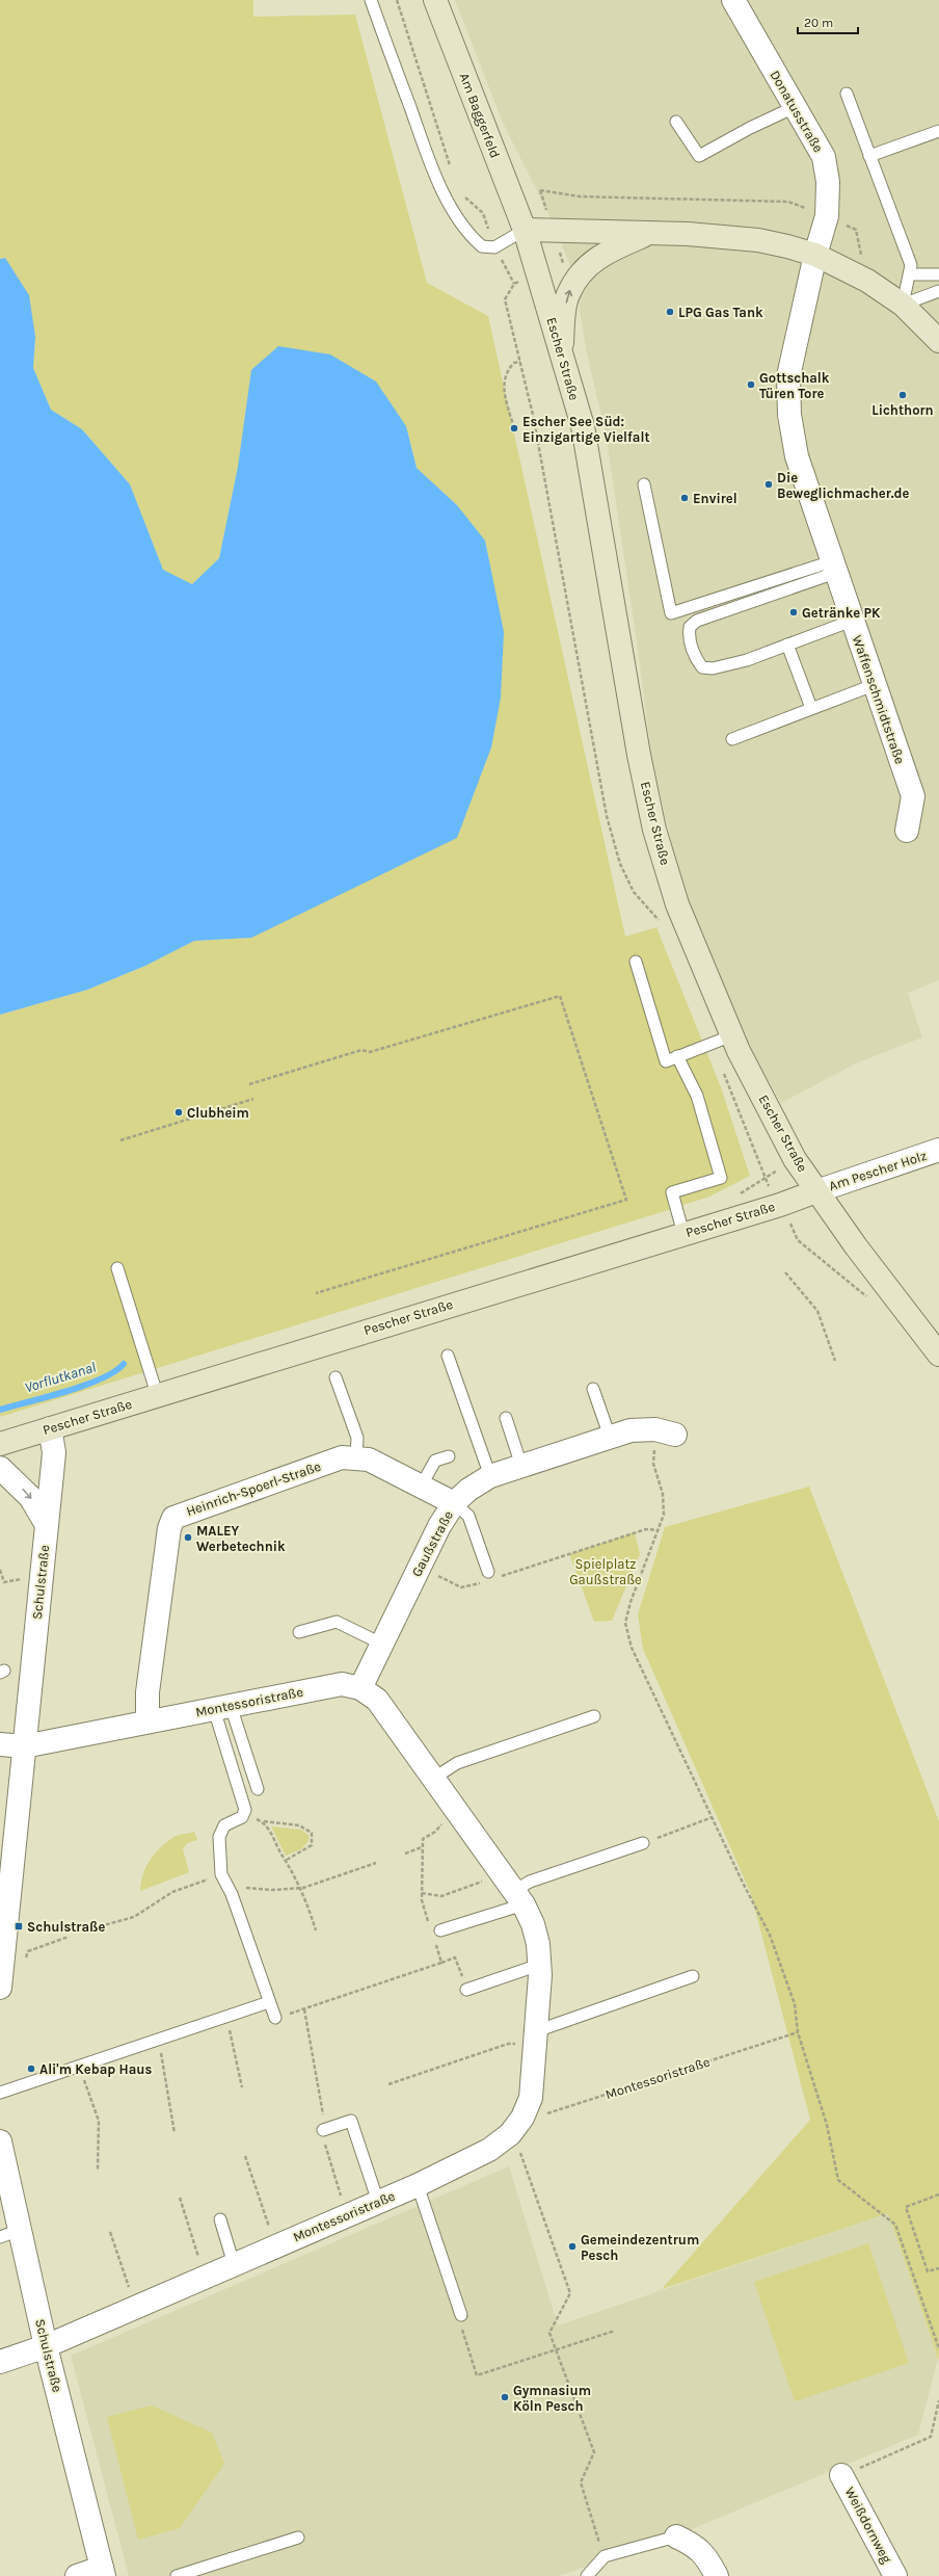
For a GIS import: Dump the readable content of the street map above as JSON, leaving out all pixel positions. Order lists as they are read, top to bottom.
{
  "streets": {
    "main road": ["Am Baggerfeld", "Escher Straße", "Pescher Straße"],
    "street": [
      "Donatusstraße",
      "Waffenschmidtstraße",
      "Am Pescher Holz",
      "Heinrich-Spoerl-Straße",
      "Gaußstraße",
      "Schulstraße",
      "Montessoristraße",
      "Weißdornweg"
    ]
  },
  "crossings": [
    ["Donatusstraße", "Waffenschmidtstraße"],
    ["Am Baggerfeld", "Escher Straße"],
    ["Escher Straße", "Am Pescher Holz"],
    ["Escher Straße", "Pescher Straße"],
    ["Am Pescher Holz", "Pescher Straße"],
    ["Pescher Straße", "Schulstraße"],
    ["Heinrich-Spoerl-Straße", "Gaußstraße"],
    ["Heinrich-Spoerl-Straße", "Montessoristraße"],
    ["Gaußstraße", "Montessoristraße"],
    ["Schulstraße", "Montessoristraße"]
  ],
  "water": ["Vorflutkanal"],
  "parks": ["Spielplatz Gaußstraße"],
  "places": {
    "other": [
      "LPG Gas Tank",
      "Gottschalk Türen Tore",
      "Lichthorn",
      "Escher See Süd: Einzigartige Vielfalt",
      "Die Beweglichmacher.de",
      "Envirel",
      "Getränke PK",
      "Clubheim",
      "MALEY Werbetechnik",
      "Ali'm Kebap Haus",
      "Gemeindezentrum Pesch",
      "Gymnasium Köln Pesch"
    ],
    "transit": ["Schulstraße"]
  },
  "scale_bar": "20 m"
}
